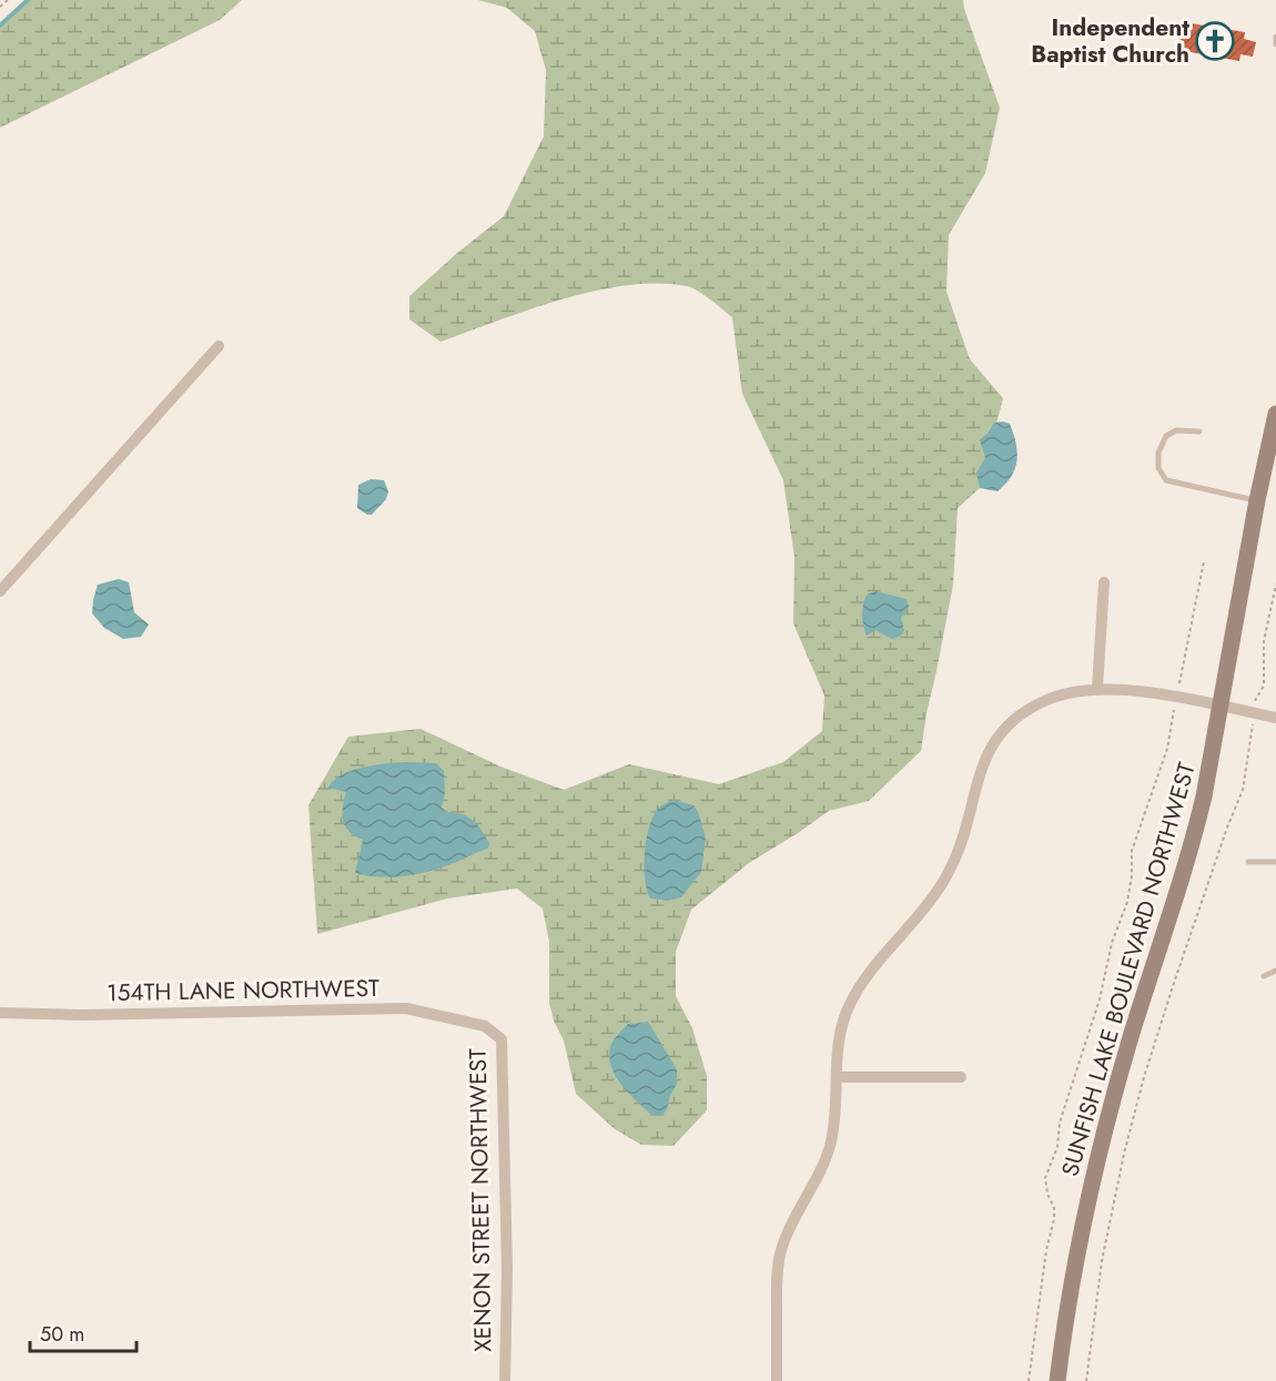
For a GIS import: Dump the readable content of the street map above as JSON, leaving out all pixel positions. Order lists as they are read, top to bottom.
{
  "streets": {
    "street": ["SUNFISH LAKE BOULEVARD NORTHWEST", "154TH LANE NORTHWEST", "XENON STREET NORTHWEST"]
  },
  "crossings": [
    ["154TH LANE NORTHWEST", "XENON STREET NORTHWEST"]
  ],
  "places": {
    "church": ["Independent Baptist Church"]
  },
  "scale_bar": "50 m"
}
